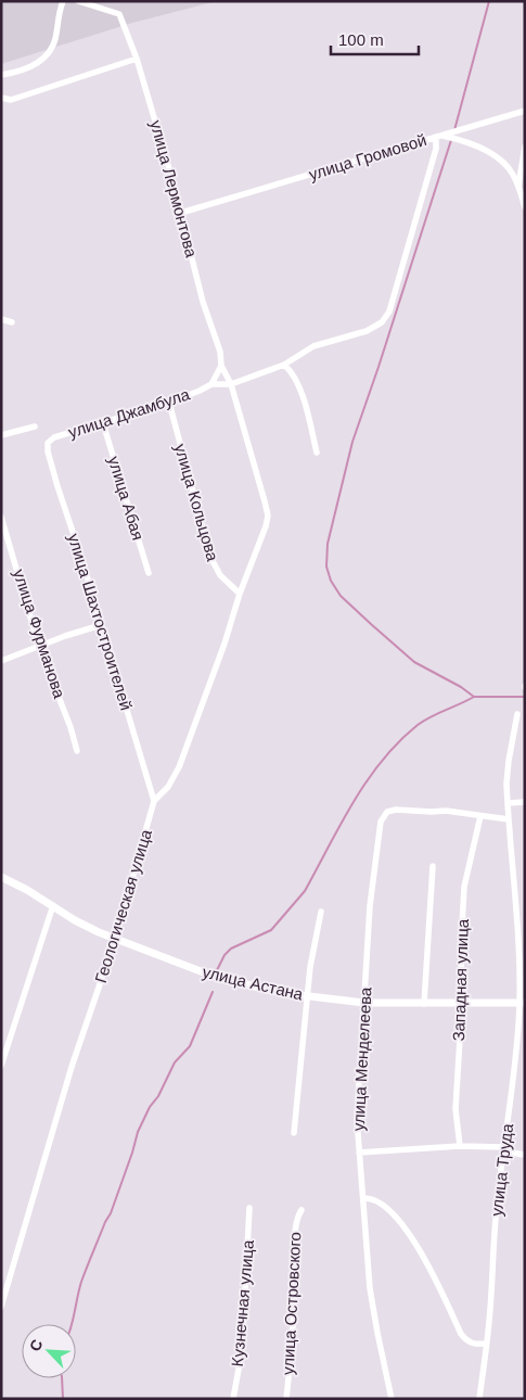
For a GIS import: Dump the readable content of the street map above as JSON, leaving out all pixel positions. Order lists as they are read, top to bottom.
{
  "streets": {
    "street": [
      "улица Громовой",
      "улица Лермонтова",
      "улица Джамбула",
      "улица Абая",
      "улица Кольцова",
      "улица Шахтостроителей",
      "улица Фурманова",
      "Геологическая улица",
      "Западная улица",
      "улица Астана",
      "улица Менделеева",
      "улица Труда",
      "Кузнечная улица",
      "улица Островского"
    ]
  },
  "crossings": [
    ["улица Громовой", "улица Лермонтова"],
    ["улица Лермонтова", "улица Джамбула"],
    ["улица Лермонтова", "Геологическая улица"],
    ["улица Джамбула", "улица Абая"],
    ["улица Джамбула", "улица Кольцова"],
    ["улица Джамбула", "улица Шахтостроителей"],
    ["улица Кольцова", "Геологическая улица"],
    ["улица Шахтостроителей", "Геологическая улица"],
    ["Геологическая улица", "улица Астана"],
    ["Западная улица", "улица Астана"],
    ["Западная улица", "улица Менделеева"],
    ["улица Астана", "улица Менделеева"],
    ["улица Астана", "улица Труда"]
  ],
  "scale_bar": "100 m",
  "north": "top left"
}
